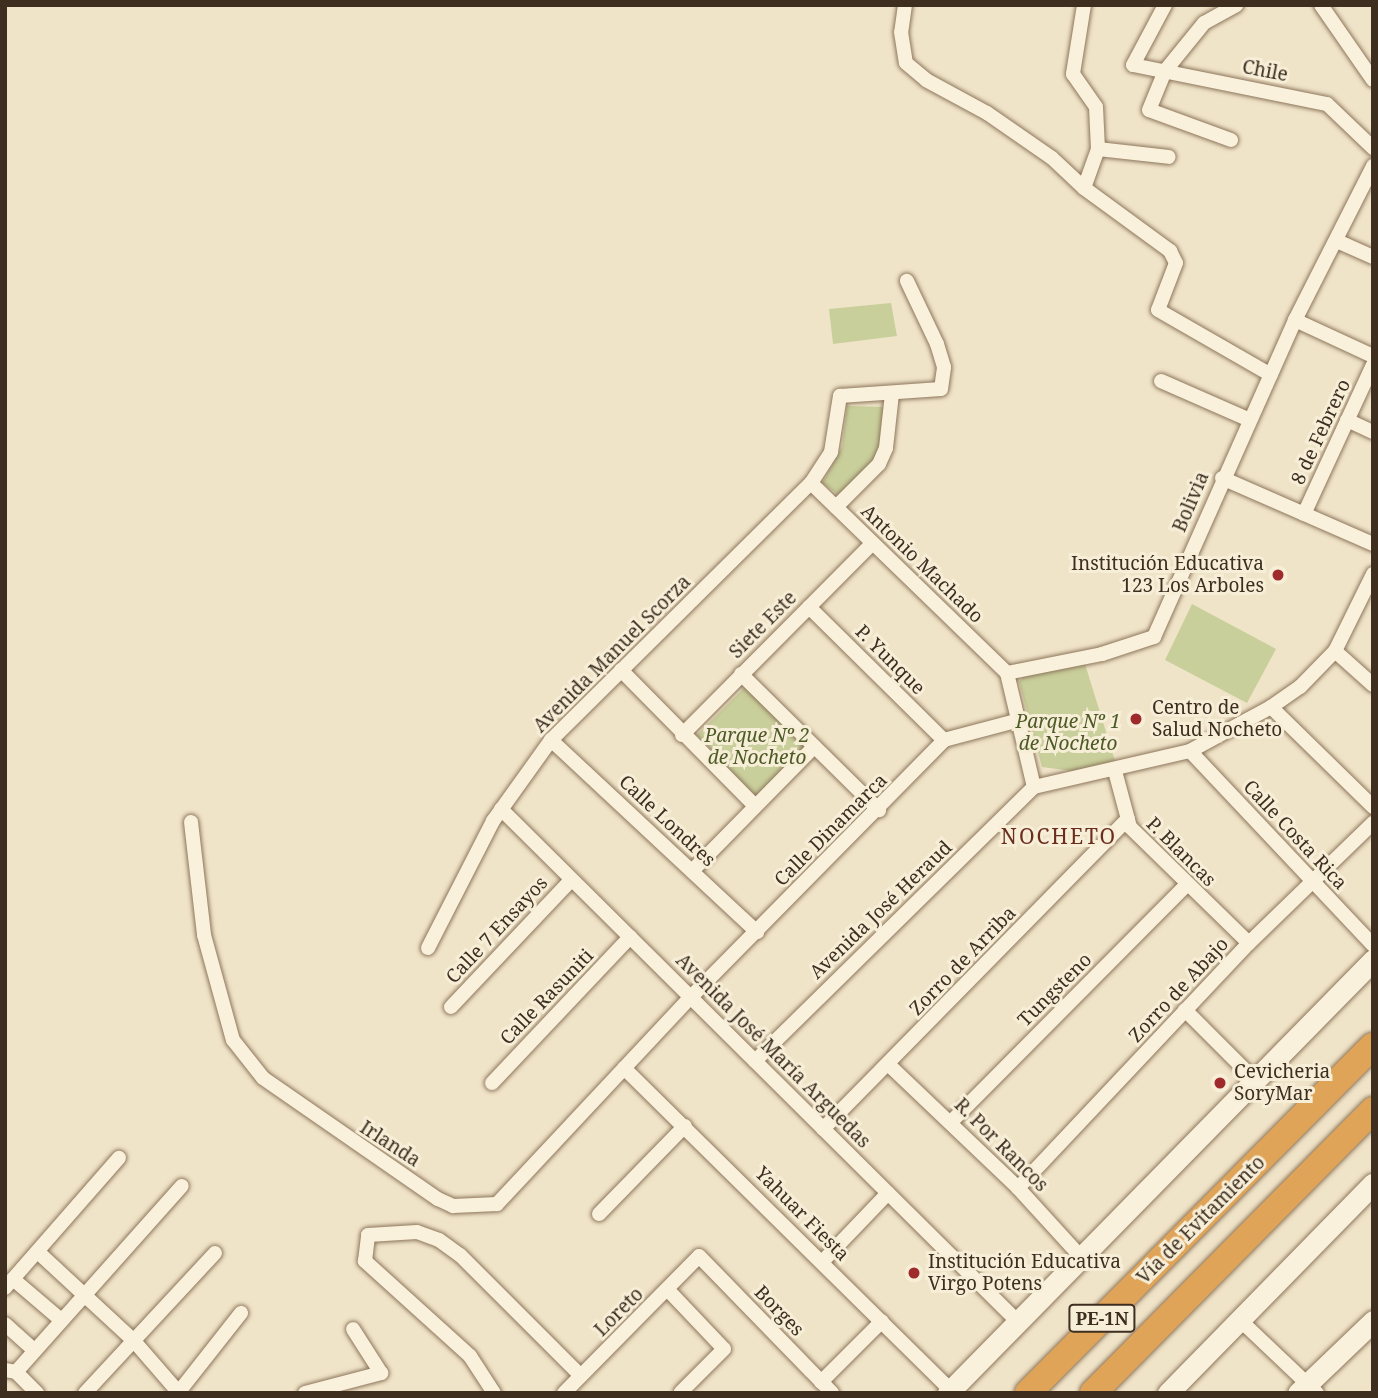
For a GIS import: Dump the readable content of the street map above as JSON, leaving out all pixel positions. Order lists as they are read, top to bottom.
{
  "streets": {
    "highway": ["Vía de Evitamiento", "PE-1N"],
    "street": [
      "Chile",
      "8 de Febrero",
      "Bolivia",
      "Antonio Machado",
      "Siete Este",
      "Avenida Manuel Scorza",
      "P. Yunque",
      "Calle Londres",
      "Calle Dinamarca",
      "Calle Costa Rica",
      "P. Blancas",
      "Avenida José Heraud",
      "Calle 7 Ensayos",
      "Zorro de Arriba",
      "Tungsteno",
      "Zorro de Abajo",
      "Calle Rasuniti",
      "Avenida José María Arguedas",
      "Irlanda",
      "R. Por Rancos",
      "Yahuar Fiesta",
      "Borges",
      "Loreto"
    ]
  },
  "crossings": [
    ["Bolivia", "Antonio Machado"],
    ["Antonio Machado", "Siete Este"],
    ["Antonio Machado", "Avenida Manuel Scorza"],
    ["Siete Este", "P. Yunque"],
    ["Avenida Manuel Scorza", "Calle Londres"],
    ["Avenida Manuel Scorza", "Avenida José María Arguedas"],
    ["P. Yunque", "Calle Dinamarca"],
    ["Calle Londres", "Calle Dinamarca"],
    ["Calle Dinamarca", "Avenida José María Arguedas"],
    ["Calle Dinamarca", "Irlanda"],
    ["Calle Costa Rica", "Zorro de Abajo"],
    ["P. Blancas", "Zorro de Arriba"],
    ["P. Blancas", "Tungsteno"],
    ["P. Blancas", "Zorro de Abajo"],
    ["Avenida José Heraud", "Avenida José María Arguedas"],
    ["Calle 7 Ensayos", "Avenida José María Arguedas"],
    ["Zorro de Arriba", "Avenida José María Arguedas"],
    ["Zorro de Arriba", "R. Por Rancos"],
    ["Tungsteno", "R. Por Rancos"],
    ["Zorro de Abajo", "R. Por Rancos"],
    ["Calle Rasuniti", "Avenida José María Arguedas"],
    ["Avenida José María Arguedas", "Irlanda"],
    ["Irlanda", "Yahuar Fiesta"],
    ["Borges", "Loreto"]
  ],
  "districts": ["NOCHETO"],
  "parks": ["Parque Nº 1 de Nocheto", "Parque Nº 2 de Nocheto"],
  "places": [
    "Institución Educativa 123 Los Arboles",
    "Centro de Salud Nocheto",
    "Cevicheria SoryMar",
    "Institución Educativa Virgo Potens"
  ]
}
